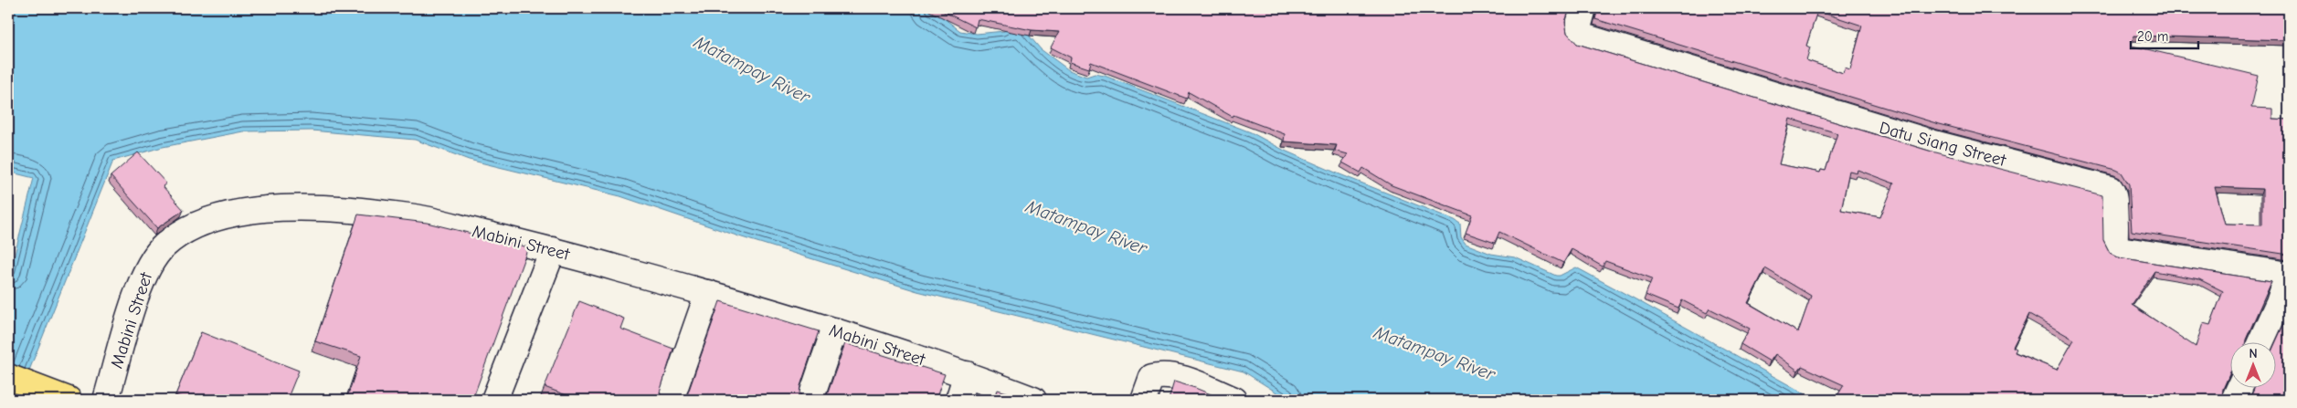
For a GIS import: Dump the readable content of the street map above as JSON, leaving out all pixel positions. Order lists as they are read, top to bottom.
{
  "streets": {
    "street": ["Datu Siang Street", "Mabini Street"]
  },
  "water": ["Matampay River"],
  "scale_bar": "20 m",
  "north": "top"
}
